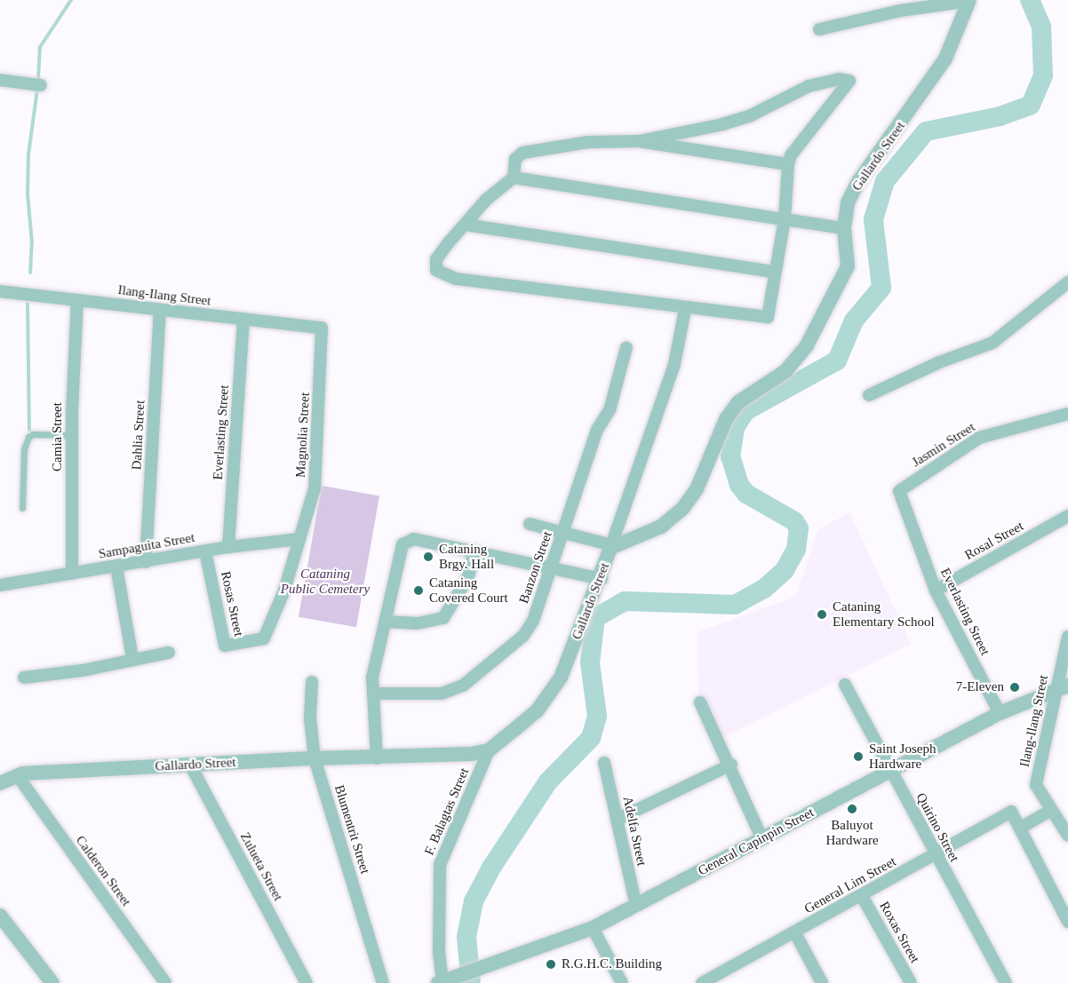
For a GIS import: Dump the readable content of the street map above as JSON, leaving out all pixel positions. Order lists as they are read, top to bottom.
{
  "streets": {
    "street": [
      "Gallardo Street",
      "Ilang-Ilang Street",
      "Everlasting Street",
      "Dahlia Street",
      "Magnolia Street",
      "Camia Street",
      "Jasmin Street",
      "Rosal Street",
      "Sampaguita Street",
      "Banzon Street",
      "Rosas Street",
      "F. Balagtas Street",
      "Quirino Street",
      "Blumentrit Street",
      "Adelfa Street",
      "General Capinpin Street",
      "Zulueta Street",
      "Calderon Street",
      "General Lim Street",
      "Roxas Street"
    ]
  },
  "crossings": [
    ["Gallardo Street", "F. Balagtas Street"],
    ["Gallardo Street", "Blumentrit Street"],
    ["Gallardo Street", "Zulueta Street"],
    ["Gallardo Street", "Calderon Street"],
    ["Ilang-Ilang Street", "Everlasting Street"],
    ["Ilang-Ilang Street", "Dahlia Street"],
    ["Ilang-Ilang Street", "Magnolia Street"],
    ["Ilang-Ilang Street", "Camia Street"],
    ["Ilang-Ilang Street", "General Capinpin Street"],
    ["Everlasting Street", "Jasmin Street"],
    ["Everlasting Street", "Rosal Street"],
    ["Everlasting Street", "Sampaguita Street"],
    ["Everlasting Street", "General Capinpin Street"],
    ["Dahlia Street", "Sampaguita Street"],
    ["Magnolia Street", "Sampaguita Street"],
    ["Magnolia Street", "Rosas Street"],
    ["Camia Street", "Sampaguita Street"],
    ["Sampaguita Street", "Rosas Street"],
    ["F. Balagtas Street", "General Capinpin Street"],
    ["Quirino Street", "General Capinpin Street"],
    ["Quirino Street", "General Lim Street"],
    ["Adelfa Street", "General Capinpin Street"],
    ["General Lim Street", "Roxas Street"]
  ],
  "parks": ["Cataning Public Cemetery"],
  "places": [
    "Cataning Brgy. Hall",
    "Cataning Covered Court",
    "Cataning Elementary School",
    "7-Eleven",
    "Saint Joseph Hardware",
    "Baluyot Hardware",
    "R.G.H.C. Building"
  ]
}
